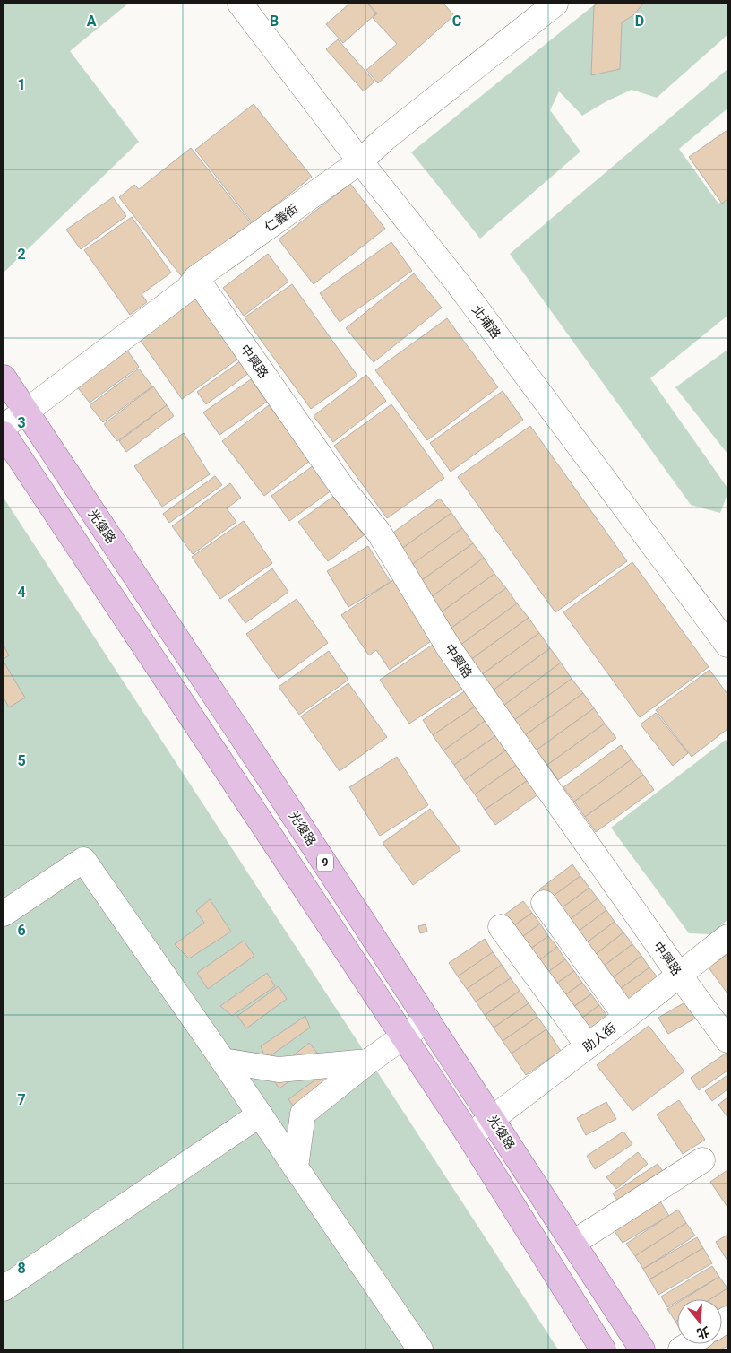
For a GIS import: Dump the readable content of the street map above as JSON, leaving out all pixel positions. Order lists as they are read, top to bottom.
{
  "streets": {
    "main road": ["光復路", "9"],
    "street": [
      "仁義街",
      "北埔路",
      "中興路",
      "助人街"
    ]
  },
  "crossings": [
    ["仁義街", "北埔路"],
    ["仁義街", "中興路"],
    ["仁義街", "光復路"],
    ["中興路", "助人街"],
    ["光復路", "助人街"]
  ],
  "north": "bottom",
  "grid": {
    "columns": [
      "A",
      "B",
      "C",
      "D"
    ],
    "rows": [
      "1",
      "2",
      "3",
      "4",
      "5",
      "6",
      "7",
      "8"
    ]
  }
}
